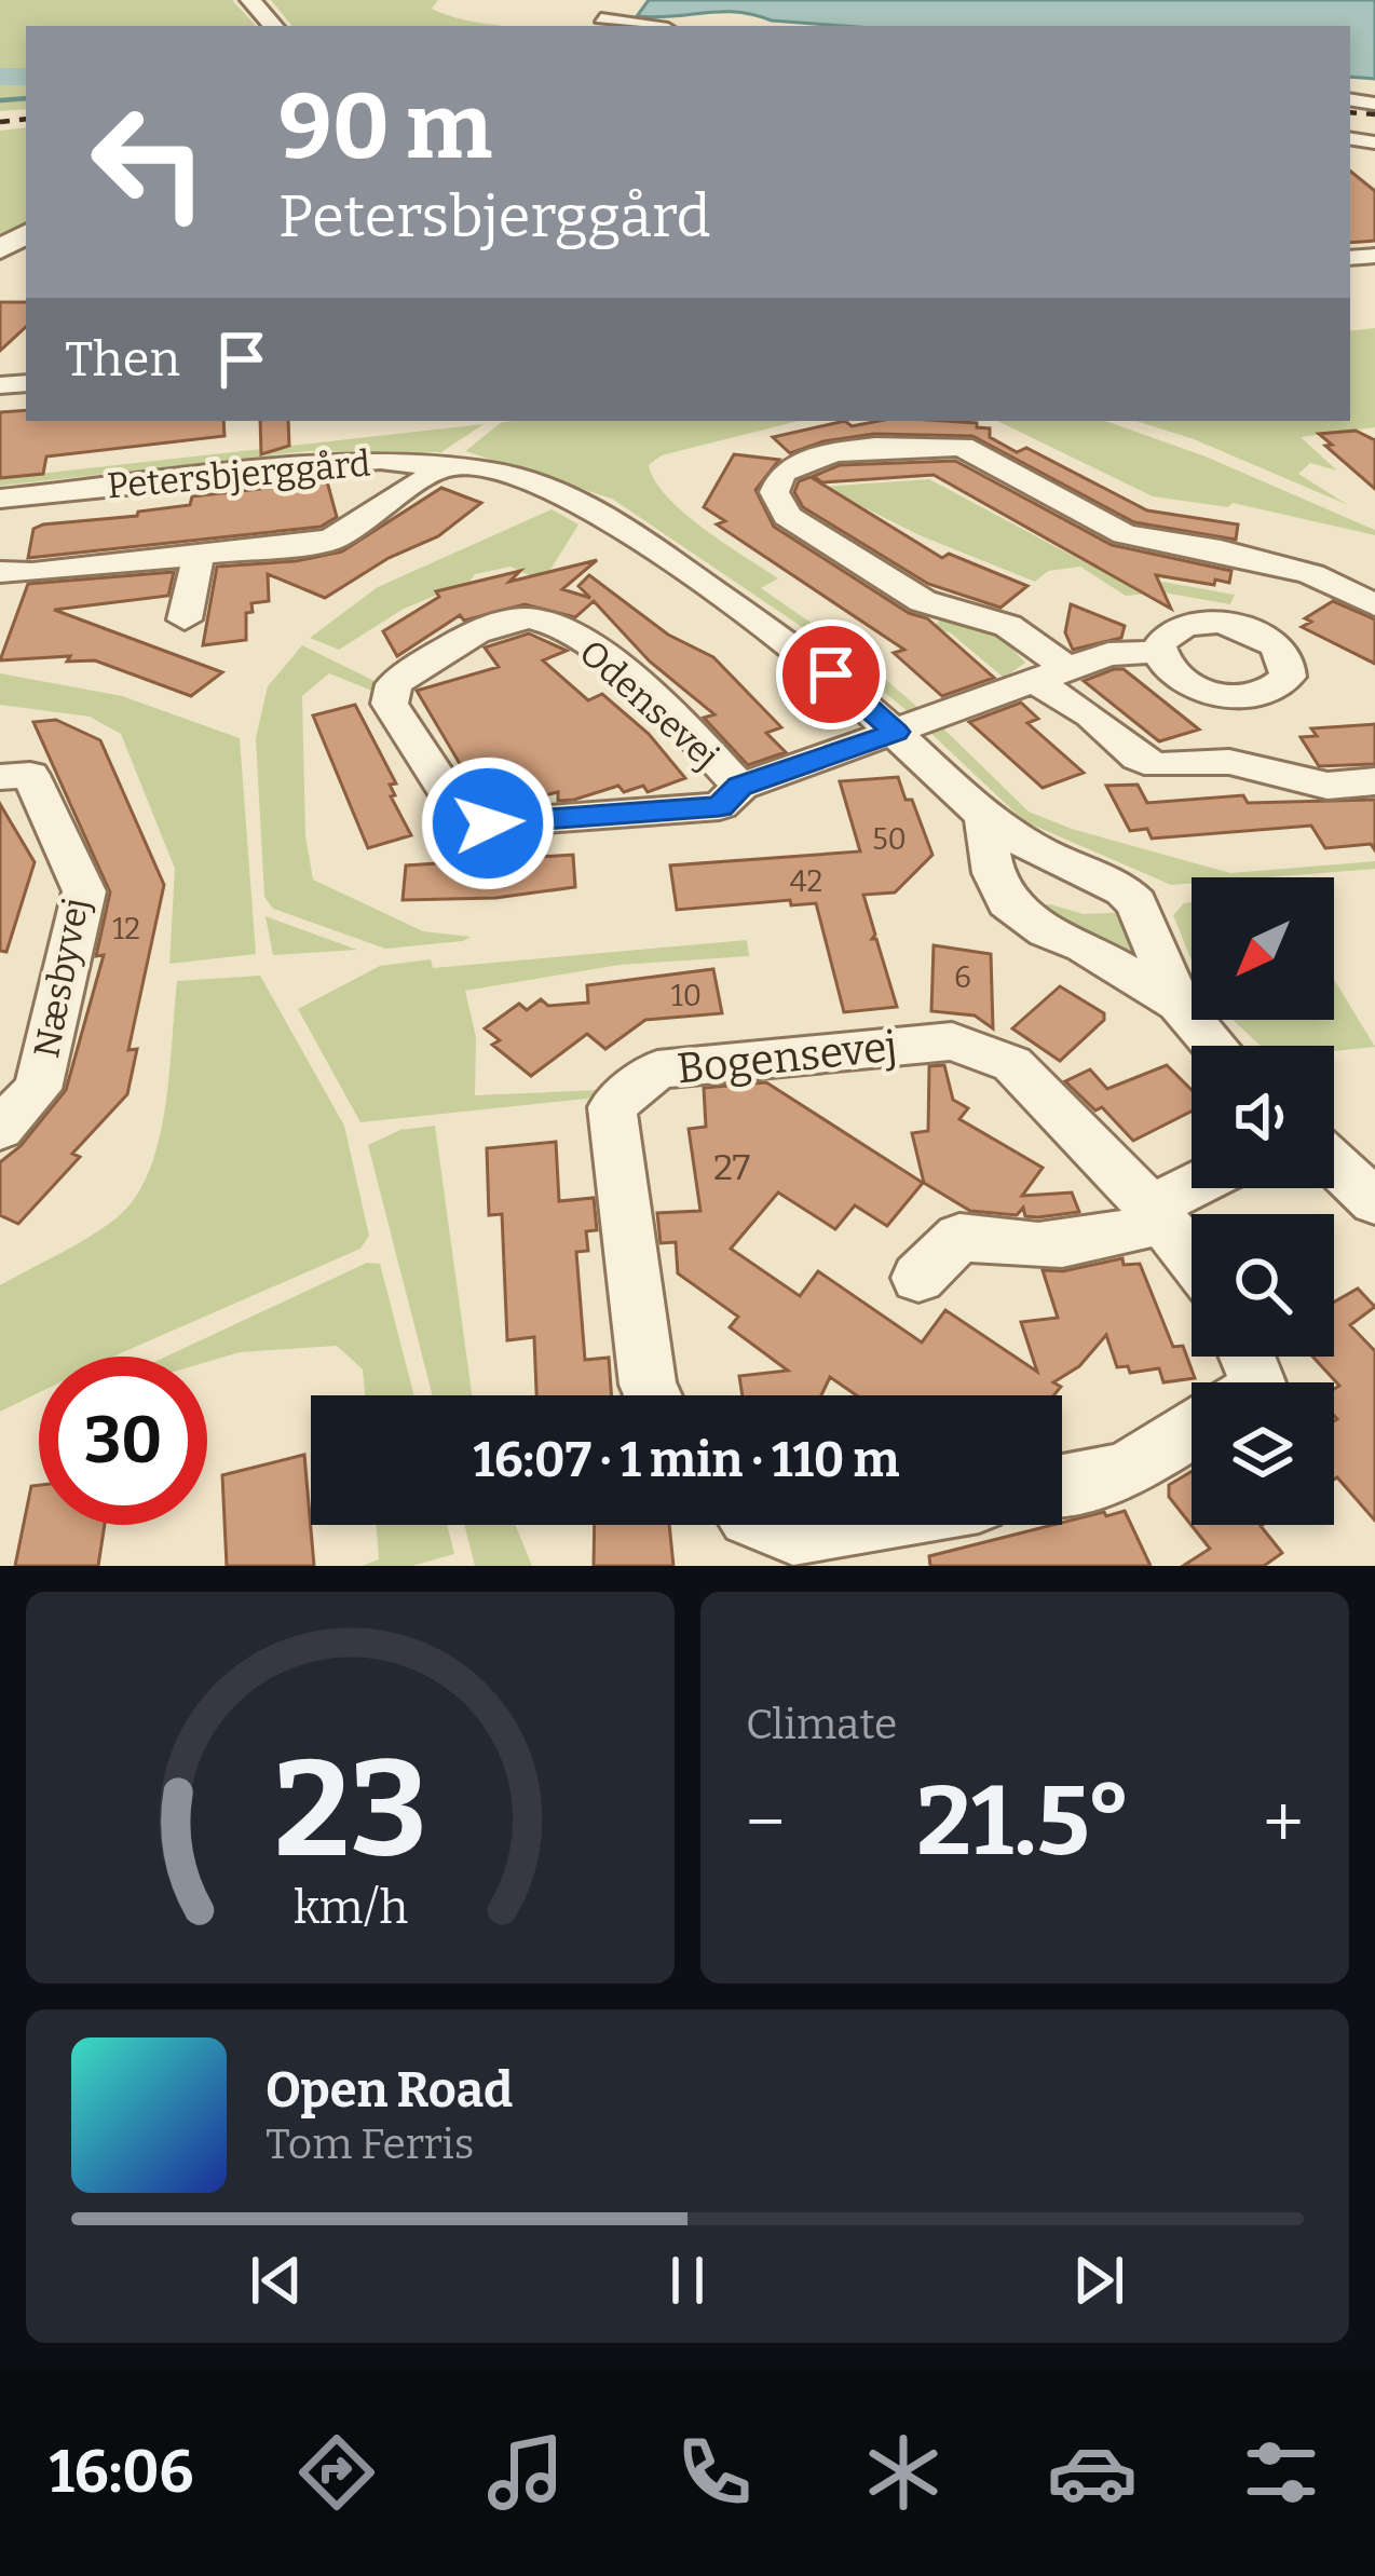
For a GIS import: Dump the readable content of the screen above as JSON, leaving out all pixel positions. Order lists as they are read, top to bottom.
{
  "streets": {
    "street": [
      "Petersbjerggård",
      "Odensevej",
      "Næsbyvej",
      "Bogensevej"
    ]
  },
  "crossings": [
    ["Petersbjerggård", "Odensevej"]
  ],
  "house_numbers": [
    "50",
    "42",
    "12",
    "6",
    "10",
    "27"
  ],
  "north": "bottom left",
  "page": {
    "turn": ["90 m", "Petersbjerggård"],
    "then": "Then",
    "limit": "30",
    "trip": "16:07 · 1 min · 110 m",
    "tile": "Climate",
    "heat": ["−", "21.5°", "+"],
    "song": ["Open Road", "Tom Ferris"],
    "tabs": "16:06",
    "gauge": ["23", "km/h"]
  }
}
